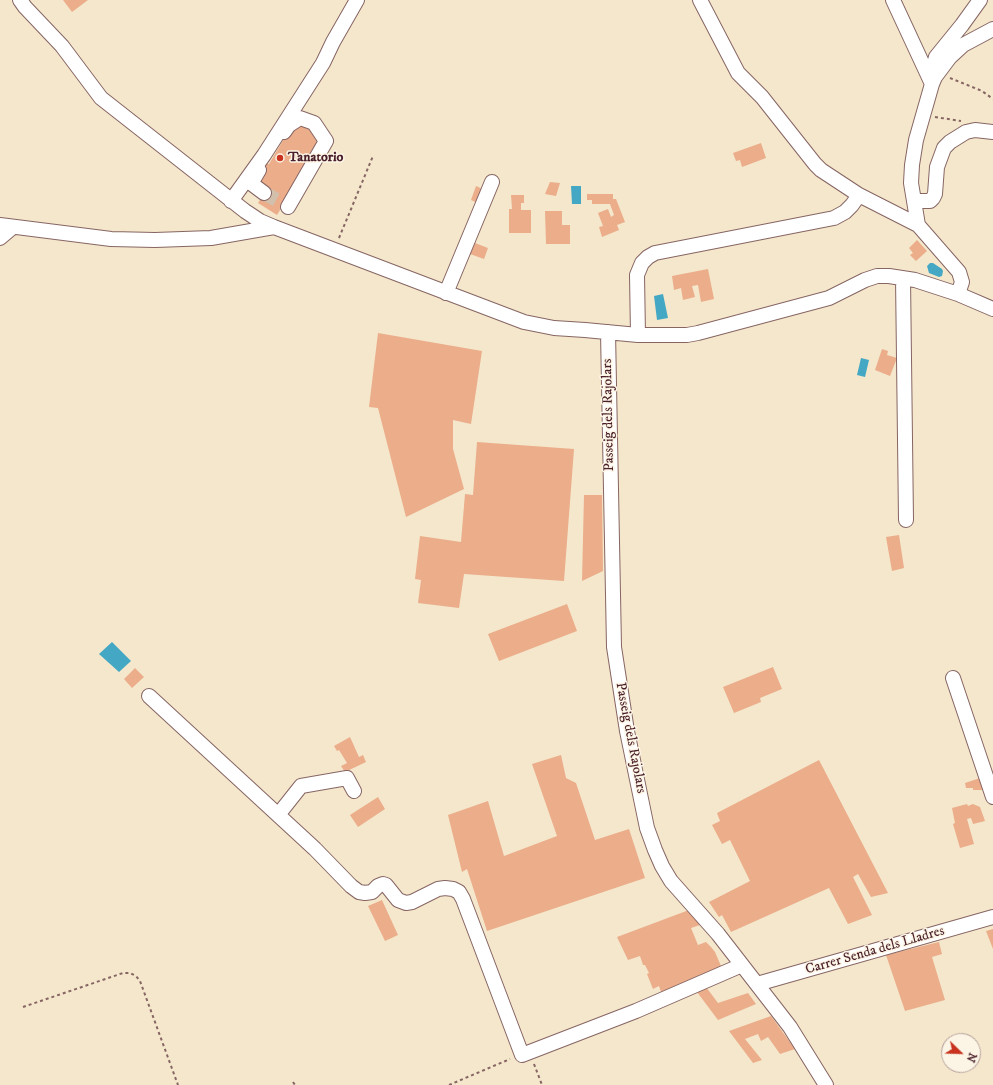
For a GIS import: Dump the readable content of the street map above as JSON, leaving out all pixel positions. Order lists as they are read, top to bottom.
{
  "streets": {
    "street": ["Passeig dels Rajolars", "Carrer Senda dels Lladres"]
  },
  "crossings": [
    ["Passeig dels Rajolars", "Carrer Senda dels Lladres"]
  ],
  "places": ["Tanatorio"],
  "north": "bottom right"
}
